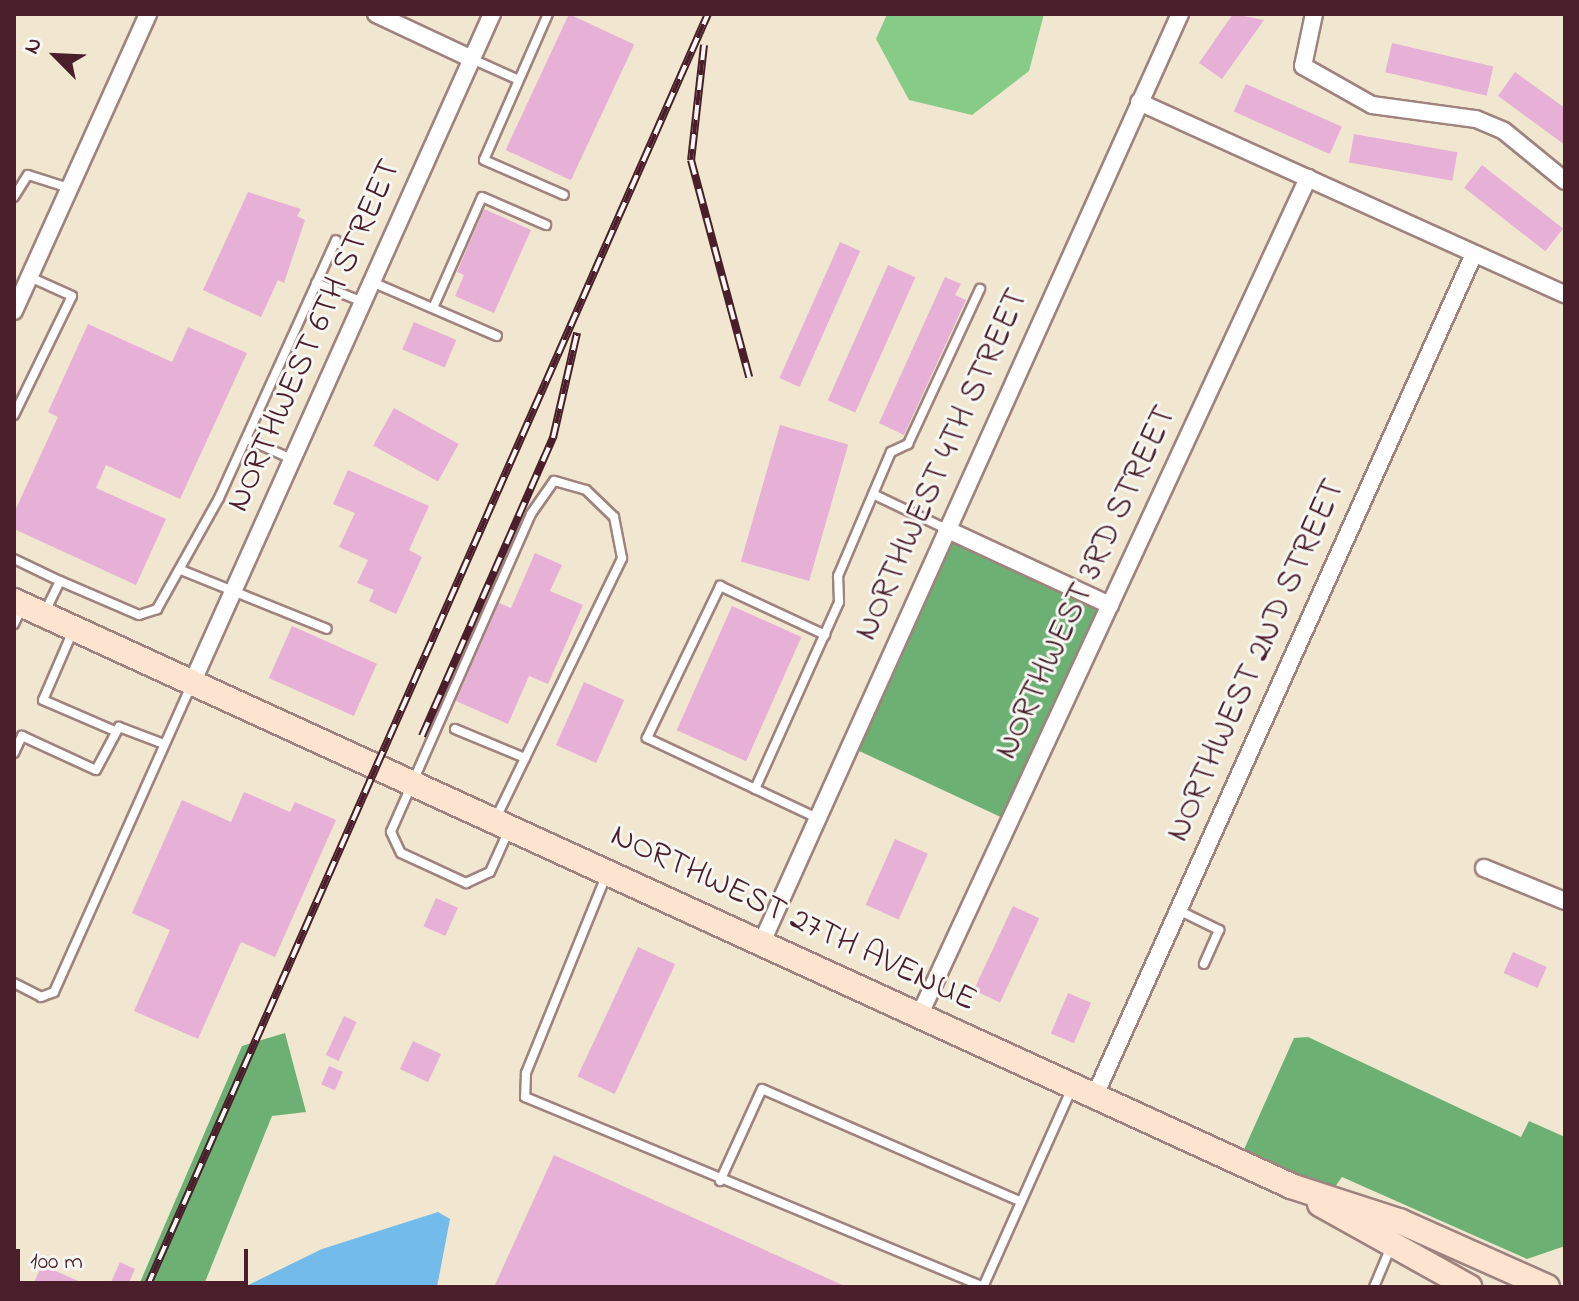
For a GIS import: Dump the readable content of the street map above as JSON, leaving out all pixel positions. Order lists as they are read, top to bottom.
{
  "streets": {
    "main road": ["NORTHWEST 27TH AVENUE"],
    "street": [
      "NORTHWEST 6TH STREET",
      "NORTHWEST 4TH STREET",
      "NORTHWEST 3RD STREET",
      "NORTHWEST 2ND STREET"
    ]
  },
  "crossings": [
    ["NORTHWEST 6TH STREET", "NORTHWEST 27TH AVENUE"],
    ["NORTHWEST 4TH STREET", "NORTHWEST 27TH AVENUE"],
    ["NORTHWEST 3RD STREET", "NORTHWEST 27TH AVENUE"],
    ["NORTHWEST 2ND STREET", "NORTHWEST 27TH AVENUE"]
  ],
  "scale_bar": "100 m",
  "north": "top left"
}
